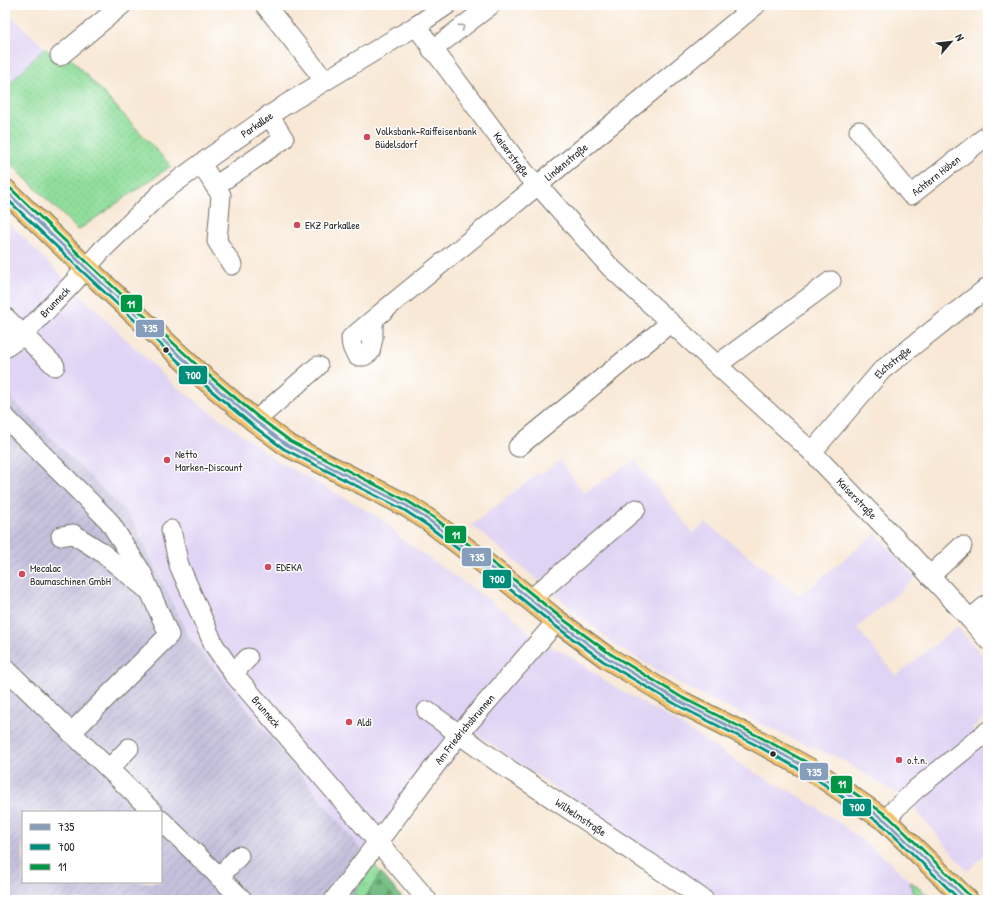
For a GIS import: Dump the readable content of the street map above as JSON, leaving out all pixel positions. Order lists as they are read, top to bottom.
{
  "streets": {
    "street": [
      "Parkallee",
      "Kaiserstraße",
      "Lindenstraße",
      "Achtern Höben",
      "Brunneck",
      "Elchstraße",
      "Am Friedrichsbrunnen",
      "Wilhelmstraße"
    ]
  },
  "crossings": [
    ["Parkallee", "Kaiserstraße"],
    ["Parkallee", "Brunneck"],
    ["Kaiserstraße", "Lindenstraße"],
    ["Kaiserstraße", "Elchstraße"],
    ["Brunneck", "Am Friedrichsbrunnen"],
    ["Am Friedrichsbrunnen", "Wilhelmstraße"]
  ],
  "places": [
    "Volksbank-Raiffeisenbank Büdelsdorf",
    "EKZ Parkallee",
    "Netto Marken-Discount",
    "EDEKA",
    "Mecalac Baumaschinen GmbH",
    "Aldi",
    "o.t.n."
  ],
  "lines": ["transit line 11", "transit line 735", "transit line 700"],
  "legend": ["735", "700", "11"],
  "north": "top right"
}
